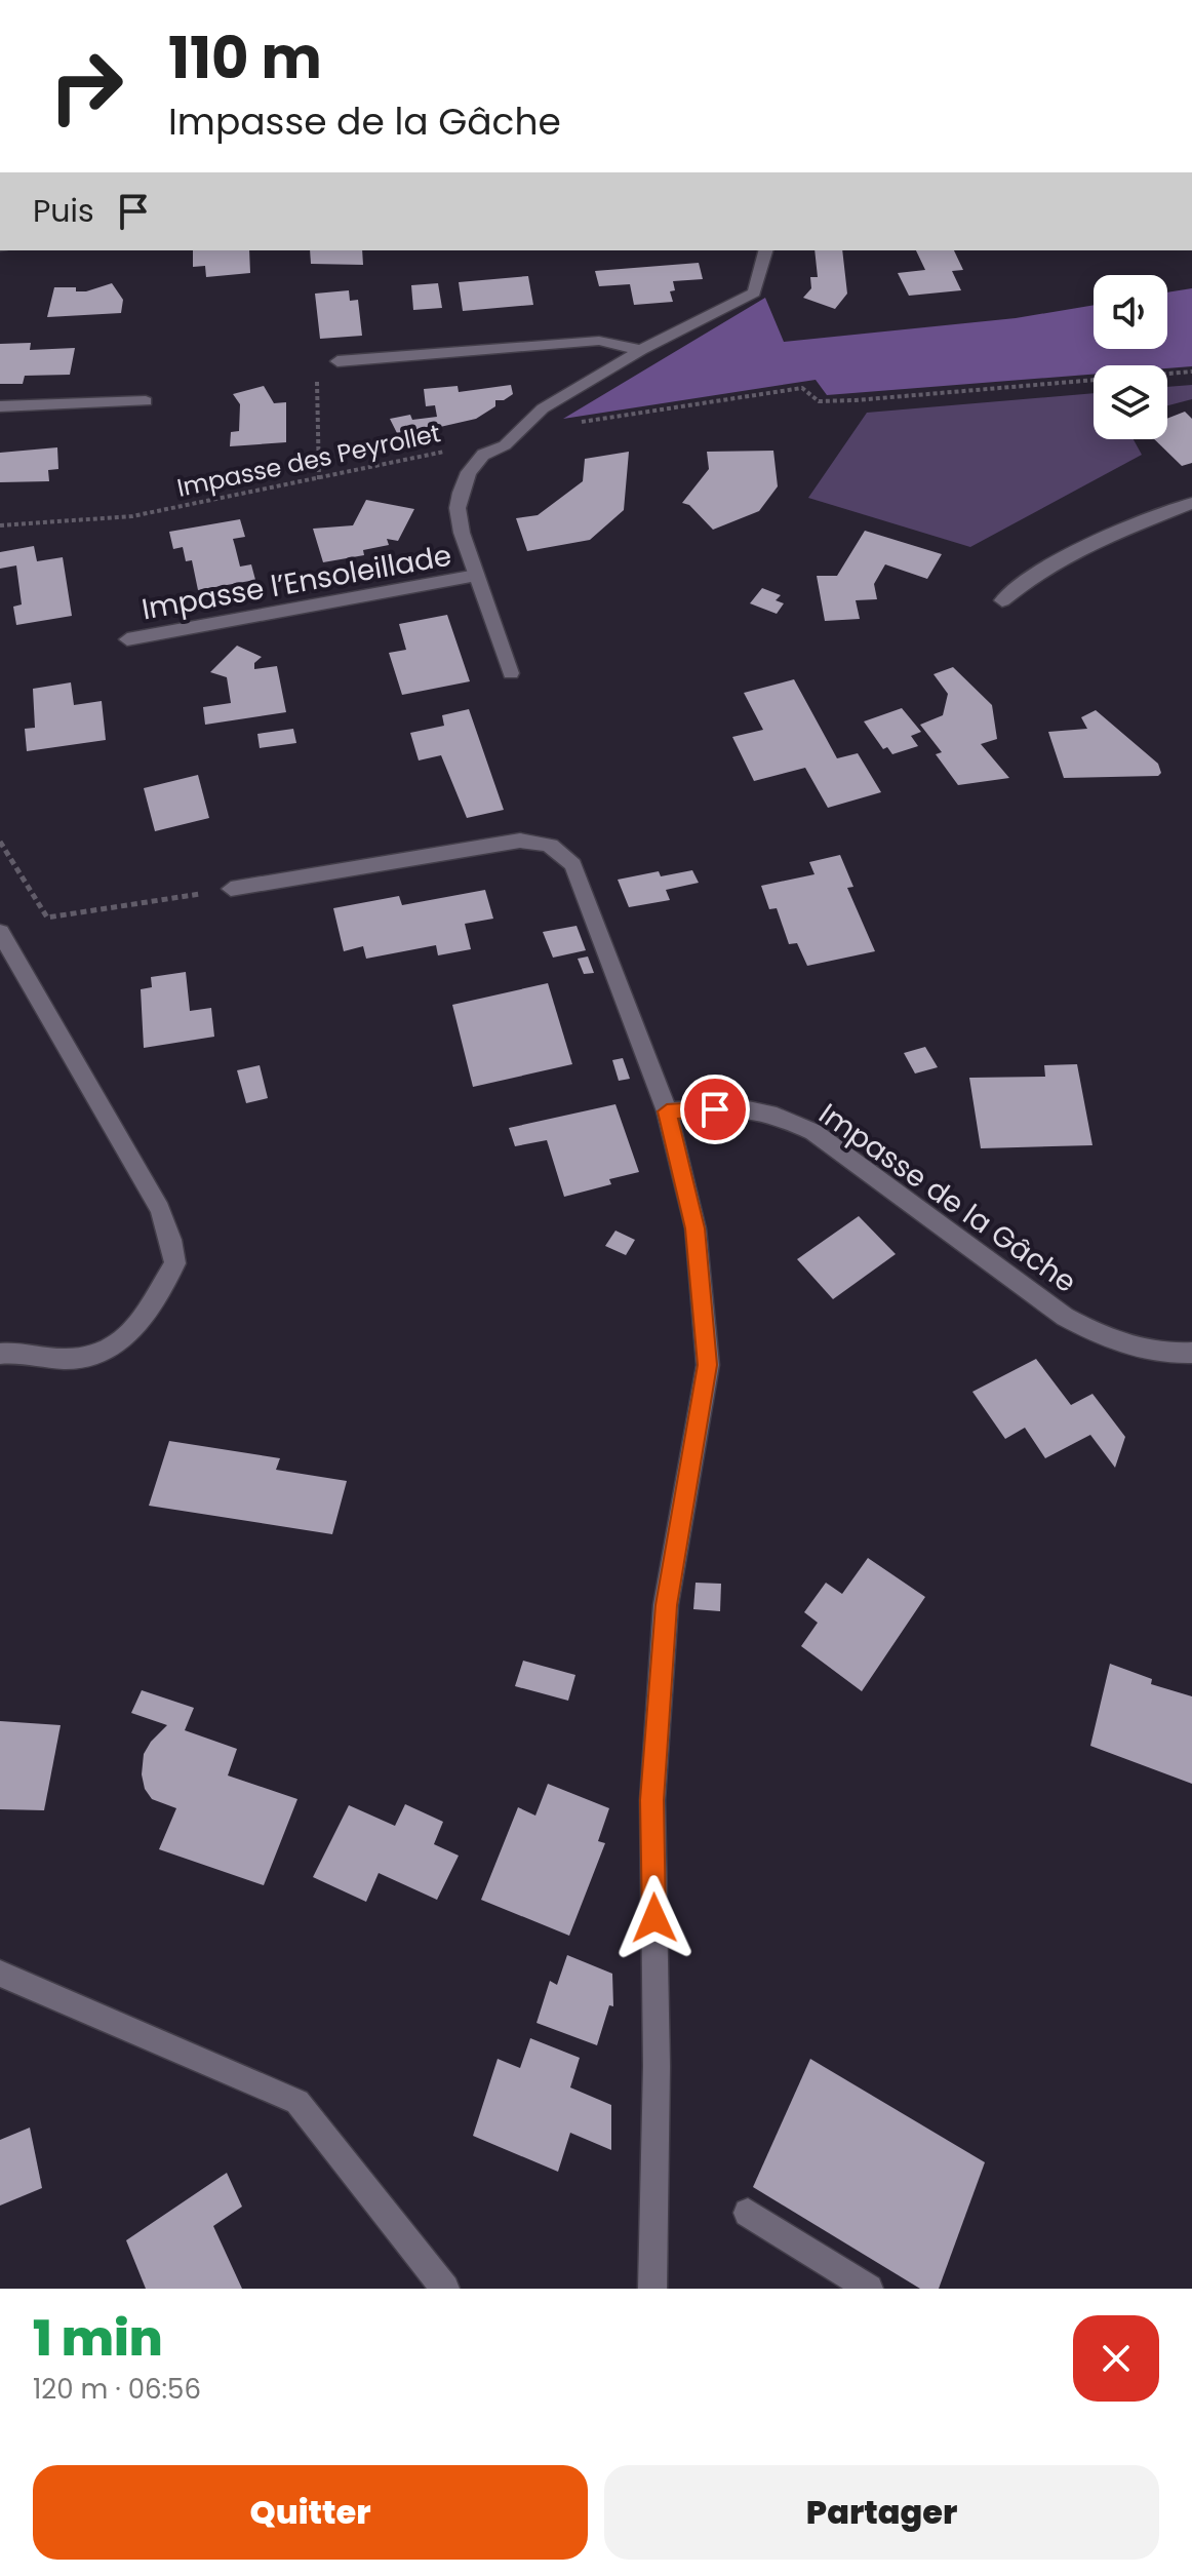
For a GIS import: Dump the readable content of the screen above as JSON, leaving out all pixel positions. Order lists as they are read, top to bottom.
{
  "streets": {
    "street": ["Impasse l’Ensoleillade", "Impasse de la Gâche"],
    "path": ["Impasse des Peyrollet"]
  },
  "page": {
    "turn": ["110 m", "Impasse de la Gâche"],
    "then": "Puis",
    "heading": ["1 min", "120 m · 06:56"],
    "buttons": ["Quitter", "Partager"]
  }
}
